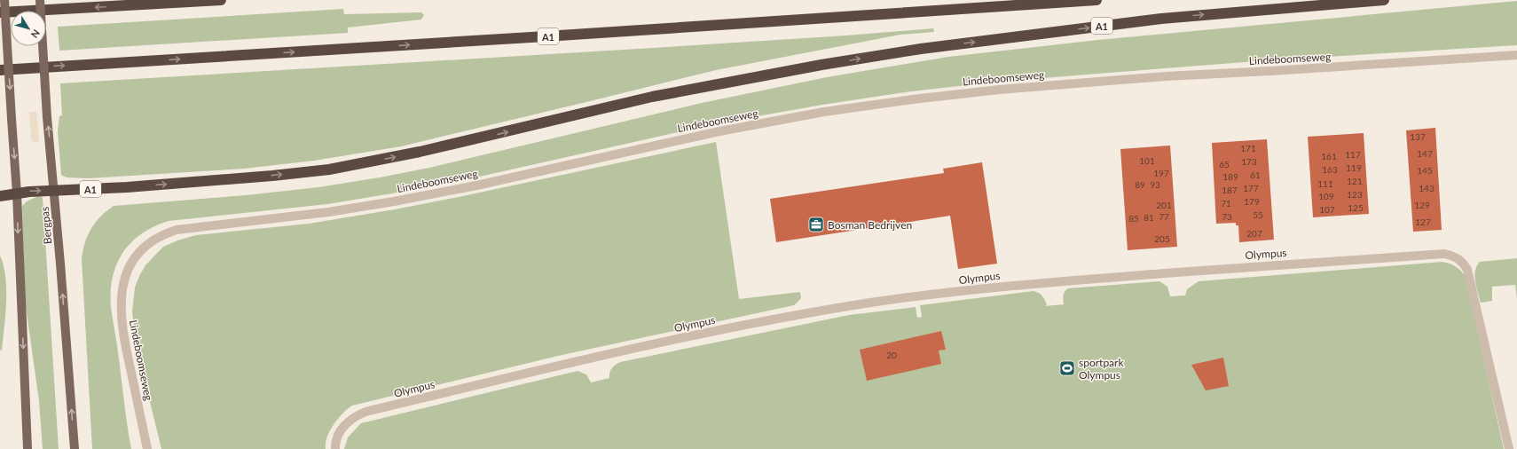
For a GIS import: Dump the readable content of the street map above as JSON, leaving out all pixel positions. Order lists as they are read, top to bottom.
{
  "streets": {
    "highway": ["A1"],
    "main road": ["Bergpas"],
    "street": ["Lindeboomseweg", "Olympus"]
  },
  "crossings": [
    ["A1", "Bergpas"]
  ],
  "places": {
    "office": ["Bosman Bedrijven"],
    "sports": ["sportpark Olympus"]
  },
  "house_numbers": [
    "137",
    "171",
    "147",
    "117",
    "161",
    "101",
    "173",
    "65",
    "119",
    "163",
    "145",
    "197",
    "61",
    "189",
    "121",
    "111",
    "89",
    "93",
    "177",
    "143",
    "187",
    "123",
    "109",
    "179",
    "71",
    "201",
    "129",
    "125",
    "107",
    "55",
    "77",
    "73",
    "81",
    "85",
    "127",
    "207",
    "205",
    "20"
  ],
  "north": "bottom right"
}
